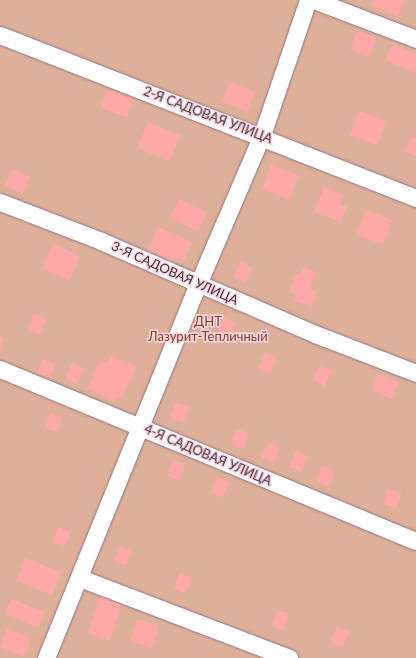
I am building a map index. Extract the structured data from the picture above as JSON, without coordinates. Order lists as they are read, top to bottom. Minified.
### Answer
{"streets":{"street":["2-Я САДОВАЯ УЛИЦА","3-Я САДОВАЯ УЛИЦА","4-Я САДОВАЯ УЛИЦА"]},"parks":["ДНТ Лазурит-Тепличный"]}
